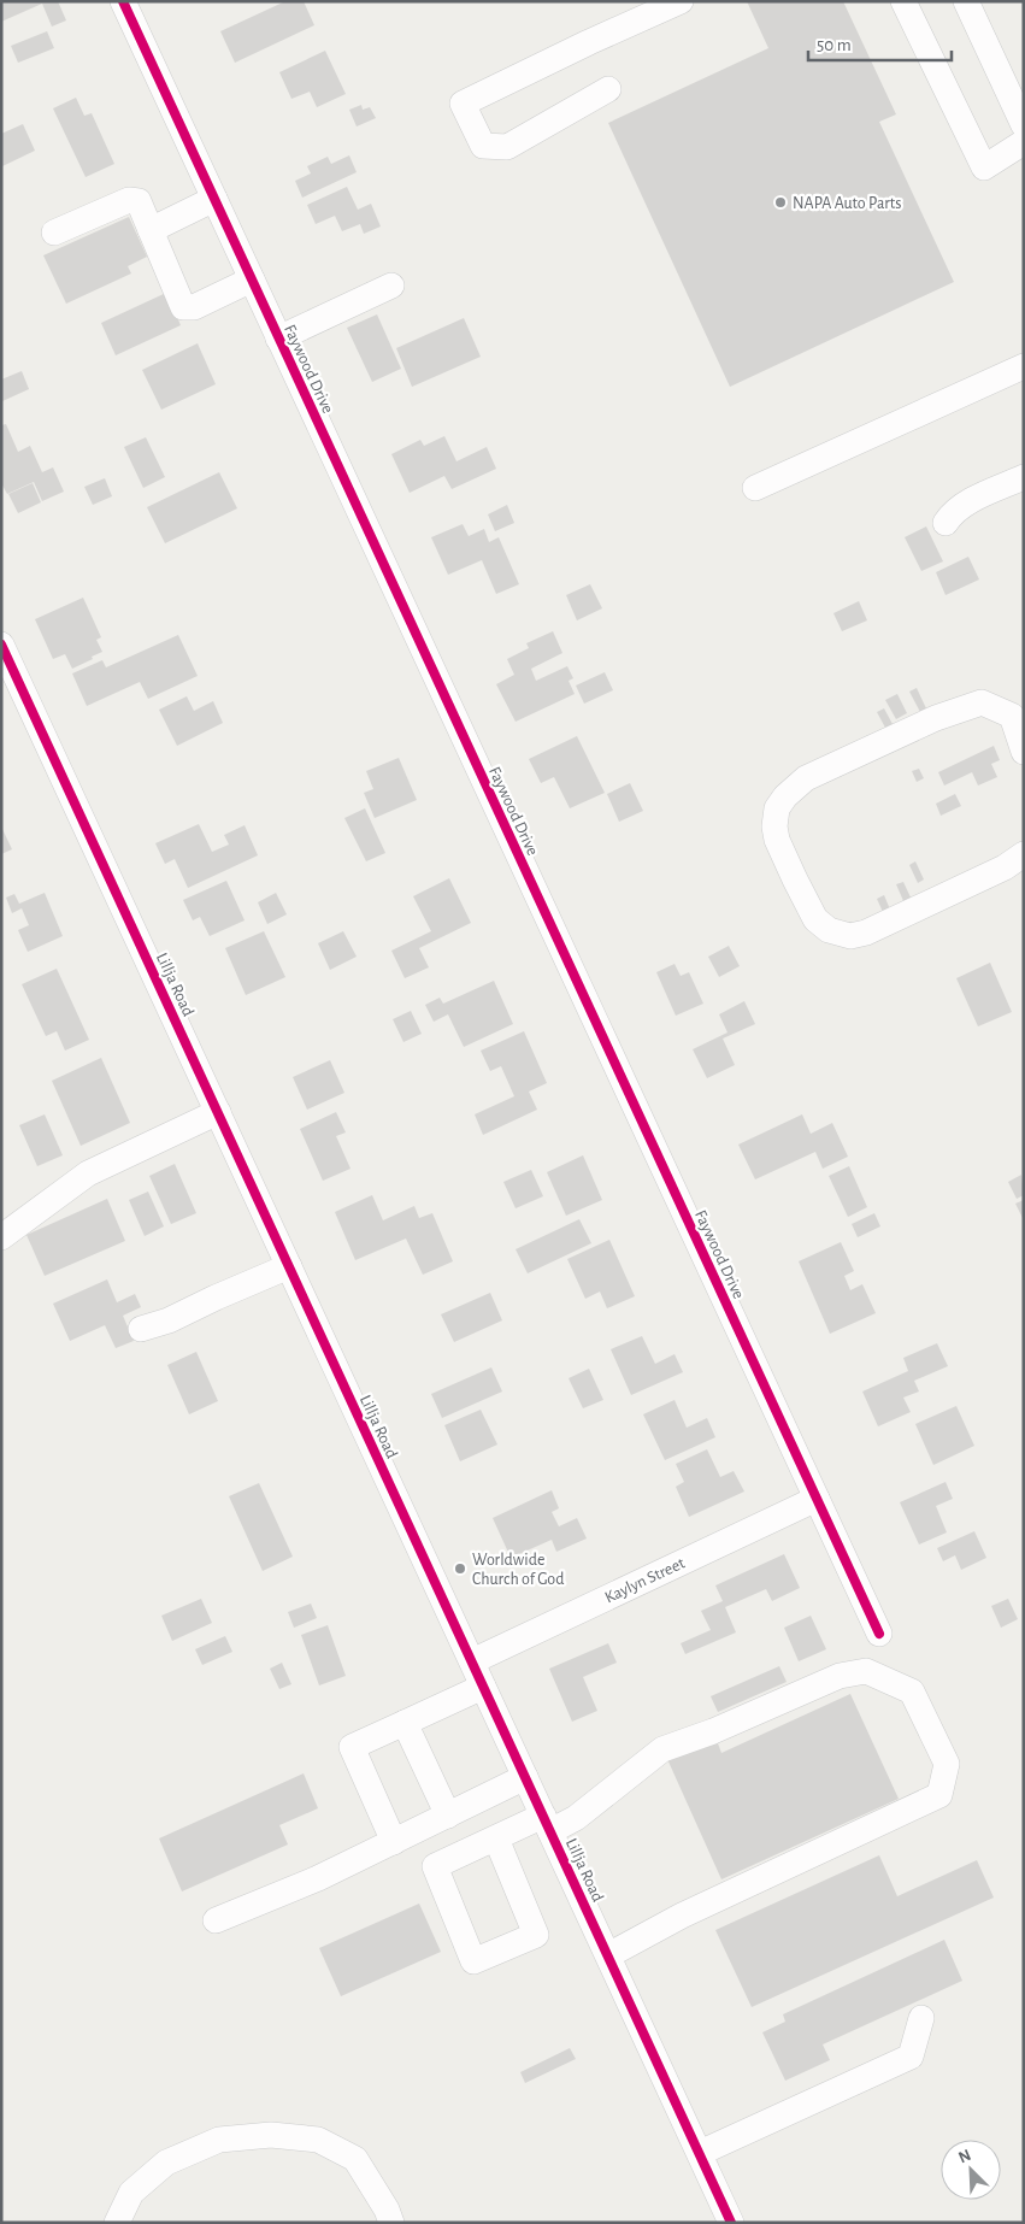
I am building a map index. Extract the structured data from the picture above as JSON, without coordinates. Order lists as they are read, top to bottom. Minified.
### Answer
{"streets":{"street":["Faywood Drive","Lillja Road","Kaylyn Street"]},"crossings":[["Faywood Drive","Kaylyn Street"],["Lillja Road","Kaylyn Street"]],"places":["NAPA Auto Parts","Worldwide Church of God"],"scale_bar":"50 m","north":"top left"}
